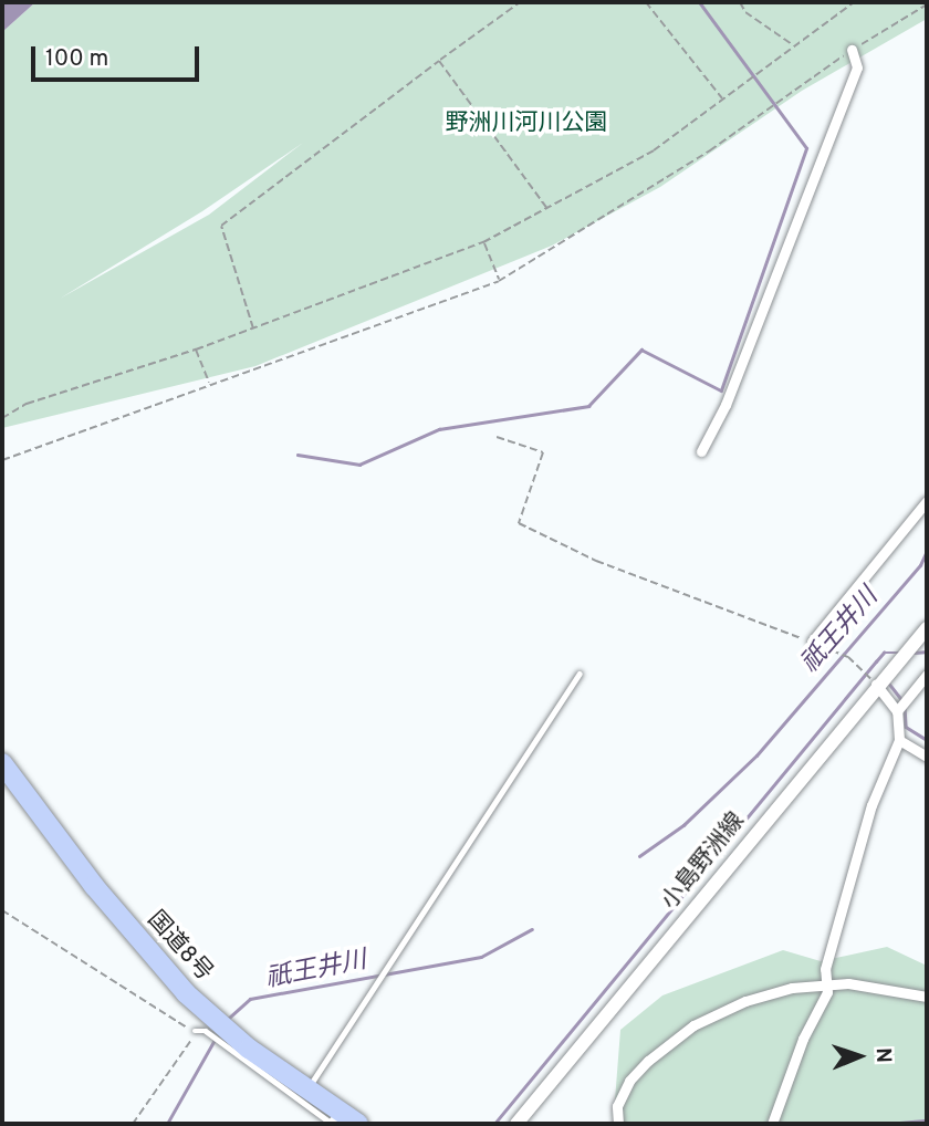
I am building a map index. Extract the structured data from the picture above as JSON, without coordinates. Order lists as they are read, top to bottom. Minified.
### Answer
{"streets":{"highway":["国道8号"],"main road":["小島野洲線"]},"water":["祇王井川"],"parks":["野洲川河川公園"],"scale_bar":"100 m","north":"right"}
